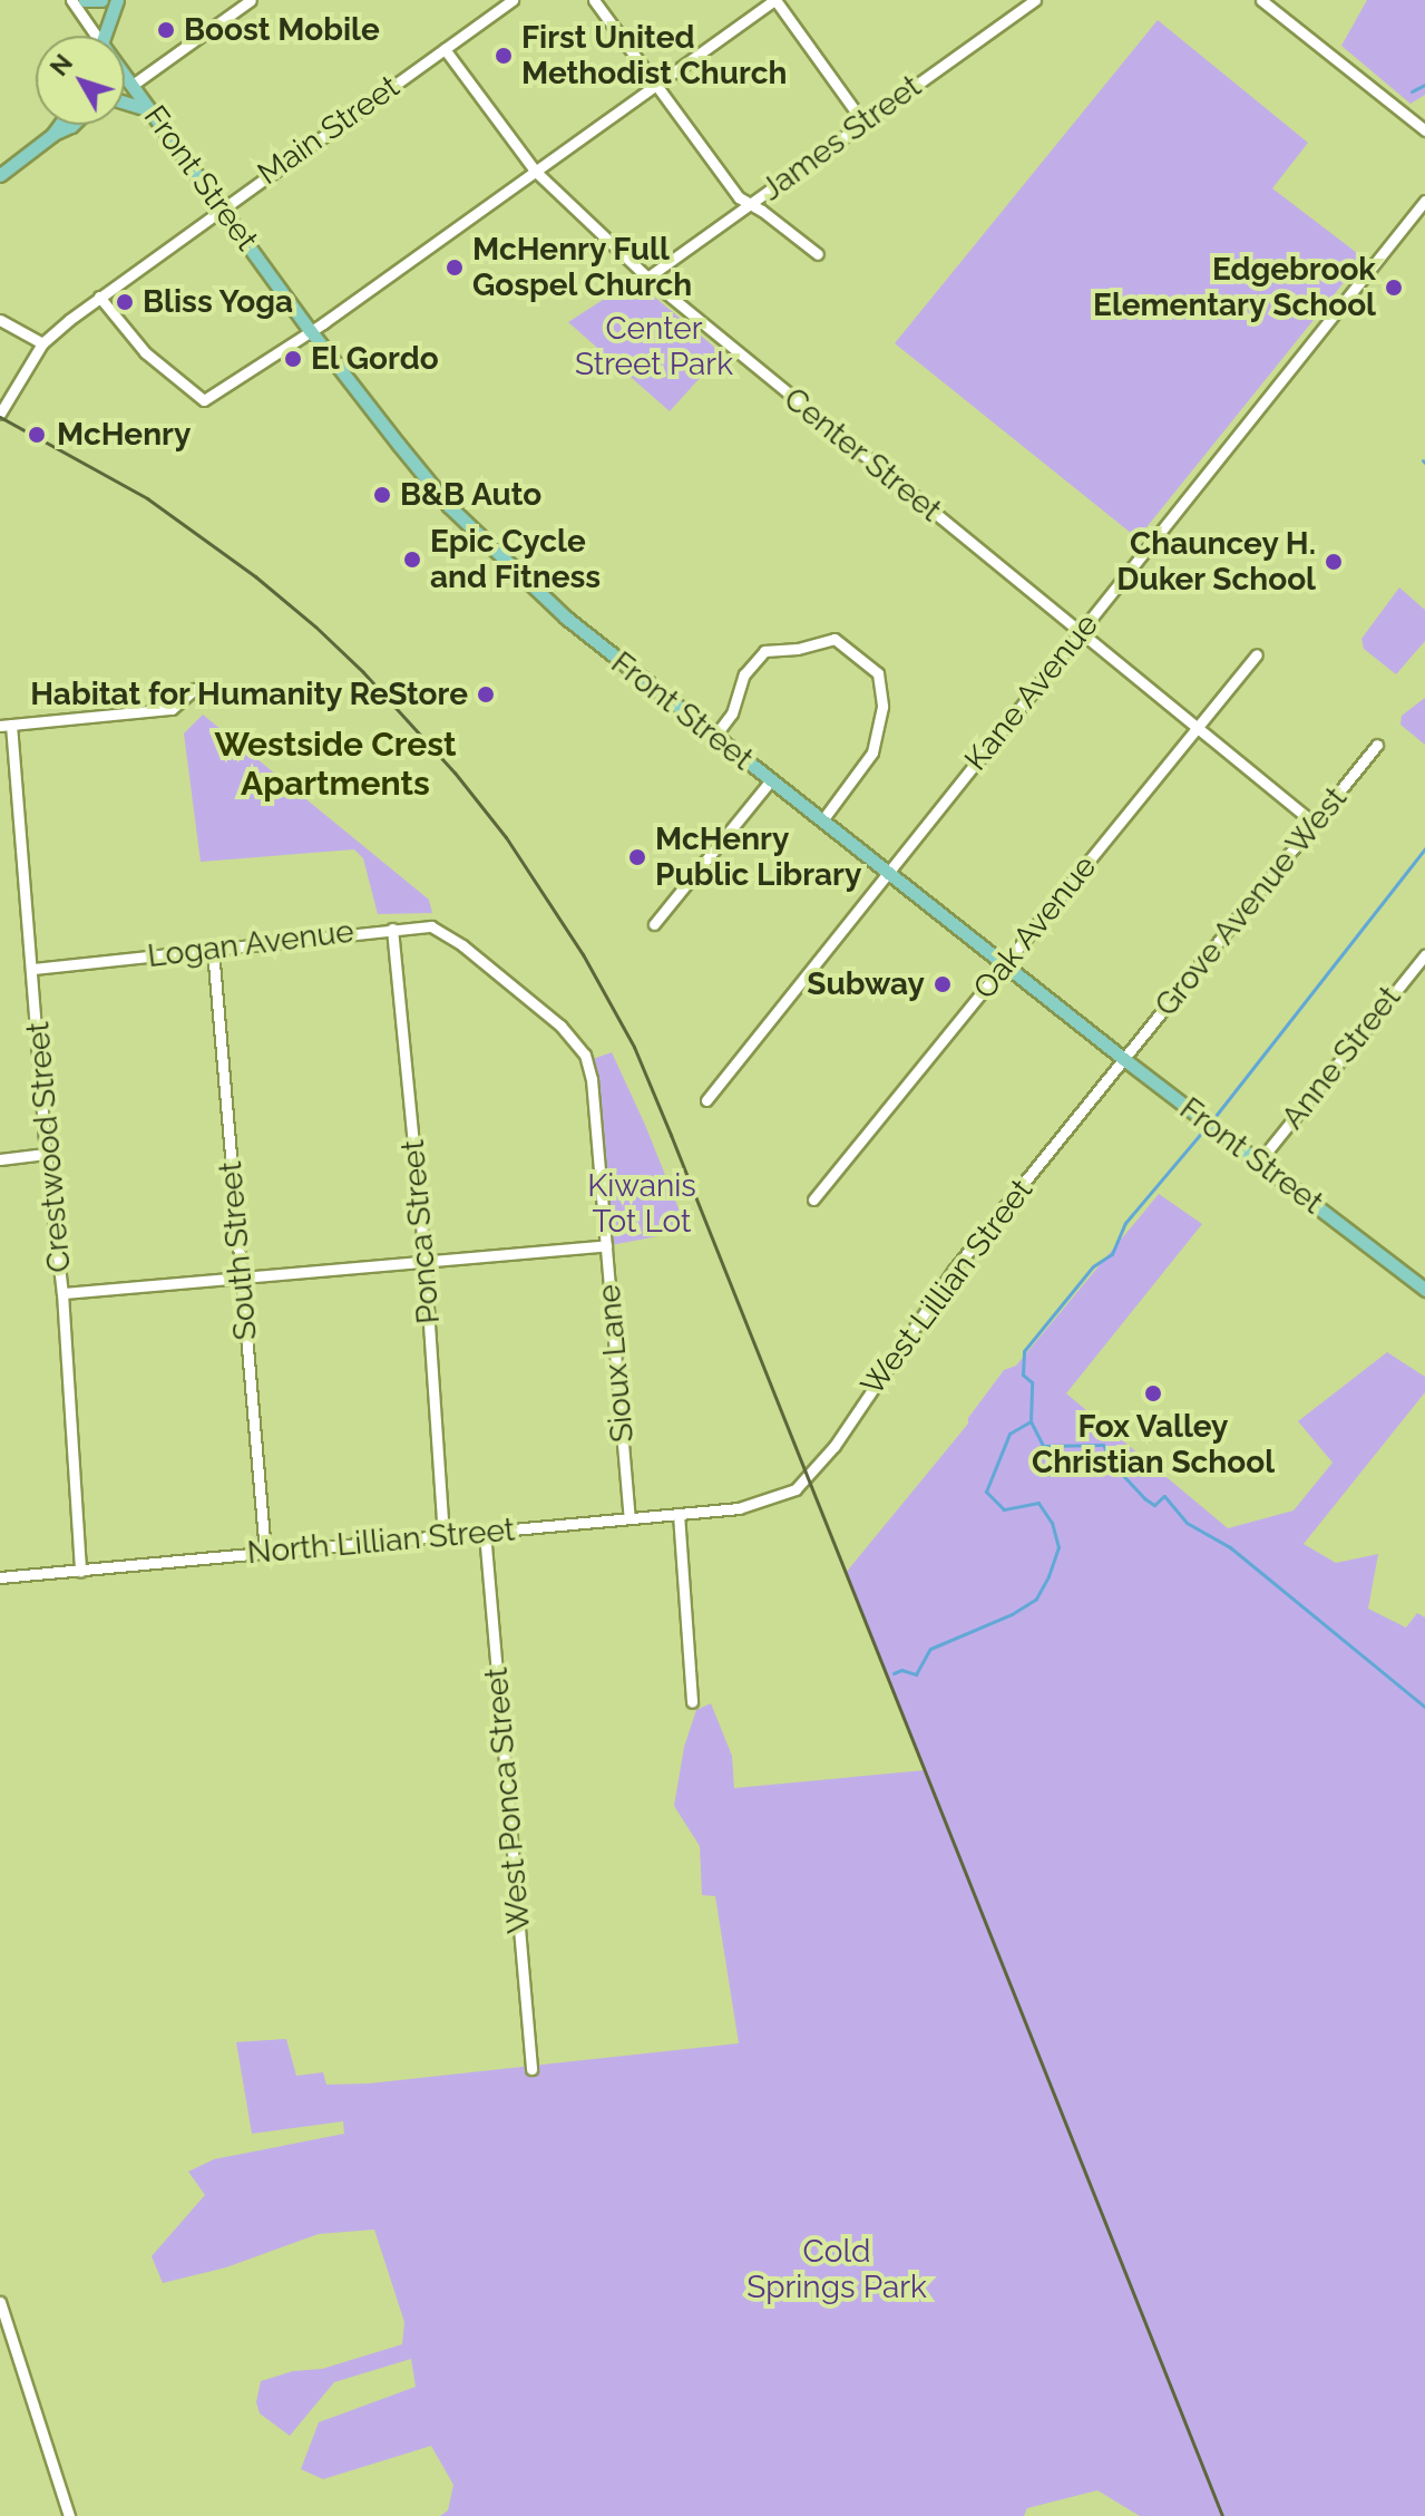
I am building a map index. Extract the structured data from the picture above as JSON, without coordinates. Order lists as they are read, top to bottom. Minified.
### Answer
{"streets":{"main road":["Front Street"],"street":["Main Street","James Street","Center Street","Kane Avenue","Grove Avenue West","Oak Avenue","Logan Avenue","Anne Street","Crestwood Street","Ponca Street","South Street","West Lillian Street","Sioux Lane","North Lillian Street","West Ponca Street"]},"crossings":[["Main Street","Front Street"],["Main Street","Center Street"],["James Street","Center Street"],["Front Street","Kane Avenue"],["Front Street","Grove Avenue West"],["Front Street","Oak Avenue"],["Front Street","Anne Street"],["Front Street","West Lillian Street"],["Center Street","Kane Avenue"],["Center Street","Grove Avenue West"],["Center Street","Oak Avenue"],["Grove Avenue West","West Lillian Street"],["Logan Avenue","Crestwood Street"],["Logan Avenue","Ponca Street"],["Logan Avenue","South Street"],["Logan Avenue","Sioux Lane"],["Crestwood Street","North Lillian Street"],["Ponca Street","North Lillian Street"],["South Street","North Lillian Street"],["West Lillian Street","North Lillian Street"],["Sioux Lane","North Lillian Street"],["North Lillian Street","West Ponca Street"]],"districts":["Westside Crest Apartments"],"parks":["Center Street Park","Kiwanis Tot Lot","Cold Springs Park"],"places":["Boost Mobile","First United Methodist Church","McHenry Full Gospel Church","Edgebrook Elementary School","Bliss Yoga","El Gordo","McHenry","B&B Auto","Epic Cycle and Fitness","Chauncey H. Duker School","Habitat for Humanity ReStore","McHenry Public Library","Subway","Fox Valley Christian School"],"north":"top left"}
